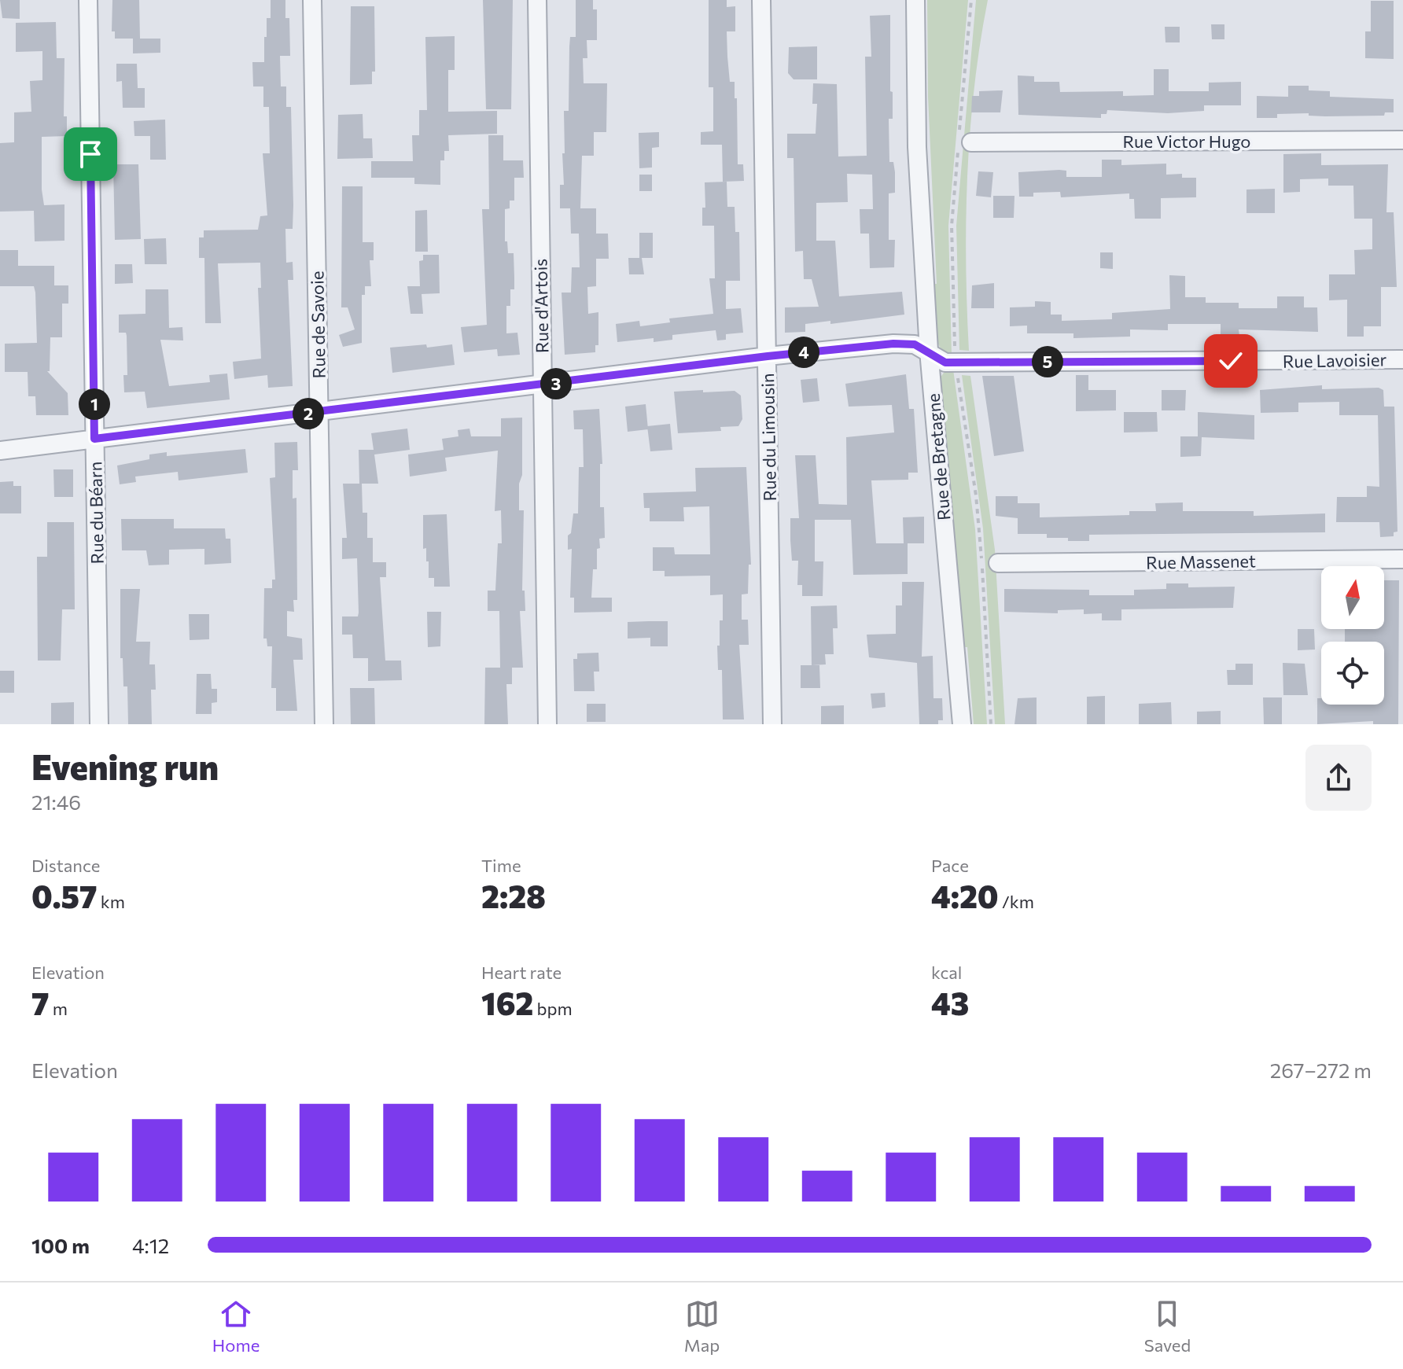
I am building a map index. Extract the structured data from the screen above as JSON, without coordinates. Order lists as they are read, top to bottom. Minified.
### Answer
{"streets":{"street":["Rue Victor Hugo","Rue d'Artois","Rue de Savoie","Rue Lavoisier","Rue du Limousin","Rue de Bretagne","Rue du Béarn","Rue Massenet"]},"crossings":[["Rue d'Artois","Rue Lavoisier"],["Rue de Savoie","Rue Lavoisier"],["Rue Lavoisier","Rue du Limousin"],["Rue Lavoisier","Rue de Bretagne"],["Rue Lavoisier","Rue du Béarn"]],"north":"top","page":{"pins":["4","5","3","1","2"],"heading":["Evening run","21:46"],"stats":[["Distance","0.57 km"],["Time","2:28"],["Pace","4:20 /km"],["Elevation","7 m"],["Heart rate","162 bpm"],["kcal","43"]],"chart":["Elevation","267–272 m"],"list":[{"name":"100 m","note":"4:12"}],"tabs":["Home","Map","Saved"]}}
